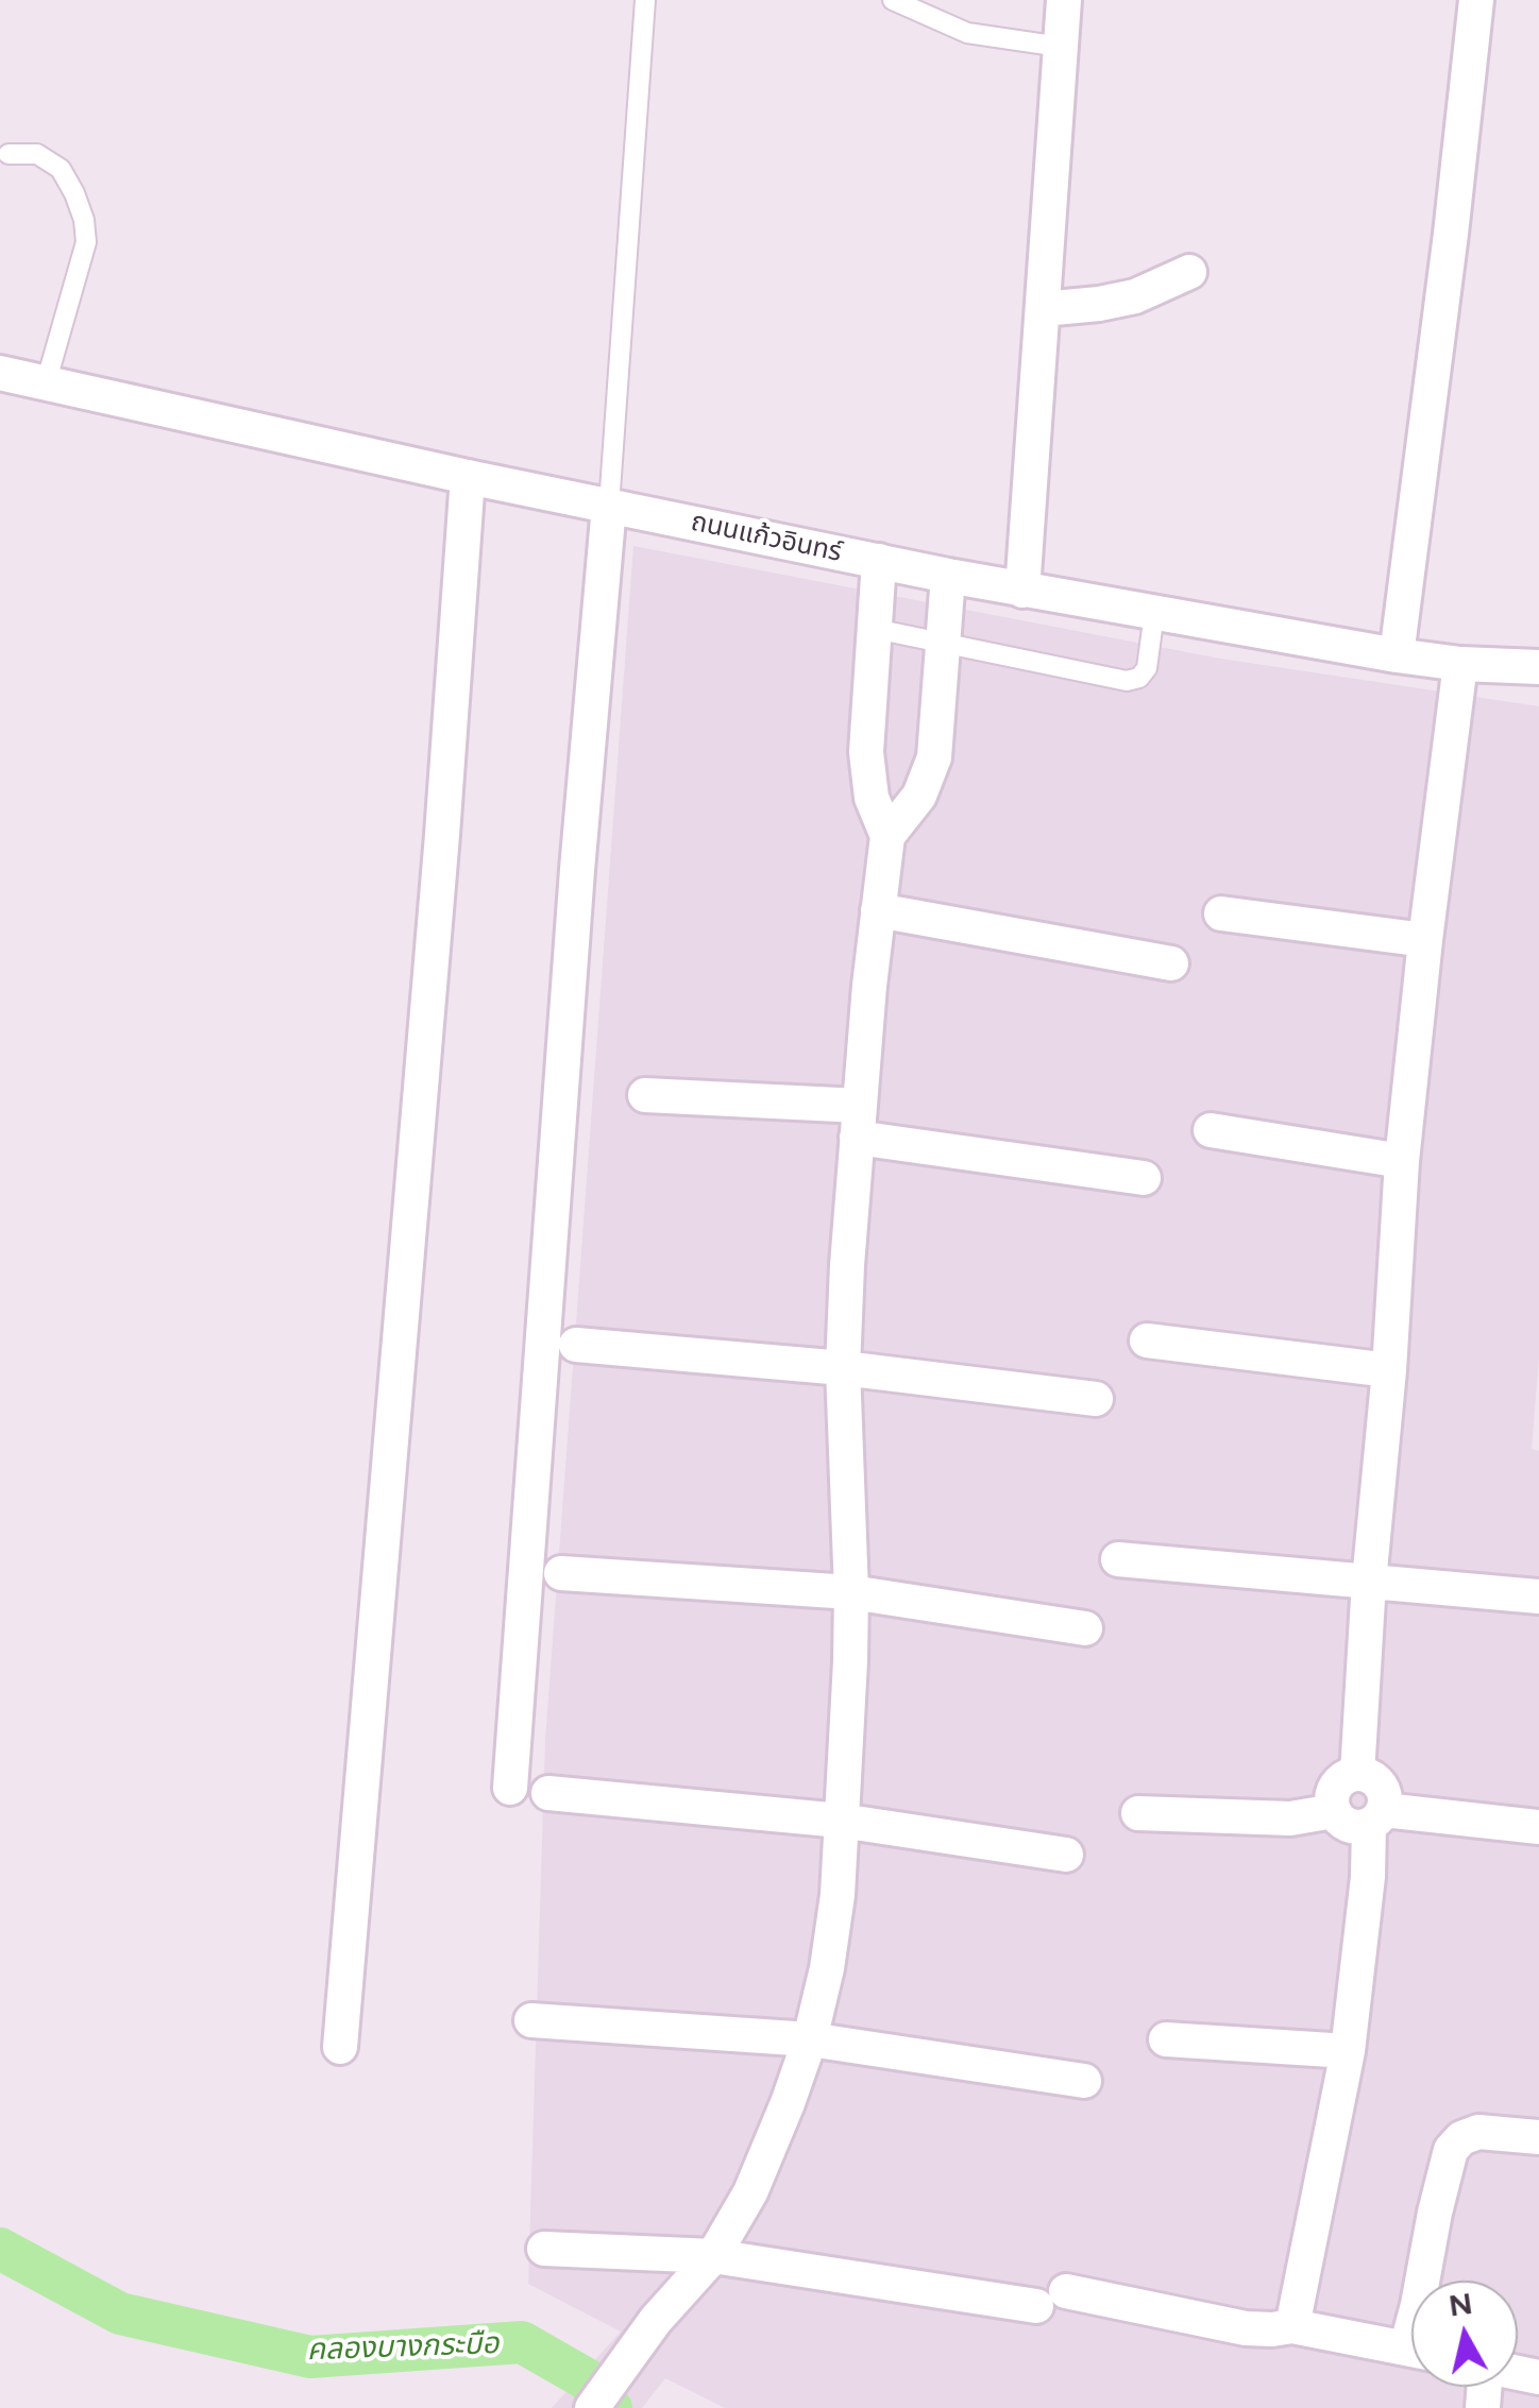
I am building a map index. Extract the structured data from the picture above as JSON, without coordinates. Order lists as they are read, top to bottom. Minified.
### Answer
{"streets":{"street":["ถนนแก้วอินทร์"]},"water":["คลองบางกระบือ"],"north":"top"}
